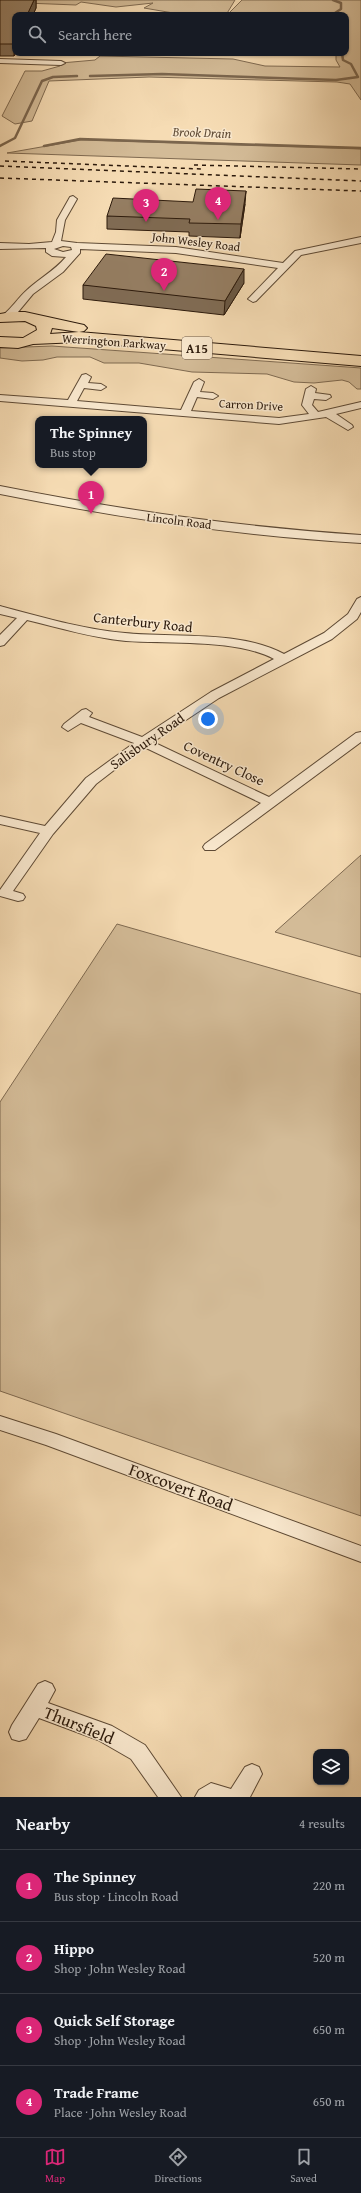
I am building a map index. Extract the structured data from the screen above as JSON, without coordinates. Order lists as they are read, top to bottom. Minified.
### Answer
{"streets":{"highway":["Werrington Parkway","A15"],"street":["John Wesley Road","Carron Drive","Lincoln Road","Canterbury Road","Salisbury Road","Coventry Close","Foxcovert Road","Thursfield"]},"crossings":[["Werrington Parkway","A15"],["Canterbury Road","Salisbury Road"],["Salisbury Road","Coventry Close"]],"water":["Brook Drain"],"page":{"search":"Search here","pins":["4","3","2","1"],"popup":["The Spinney","Bus stop"],"heading":["Nearby","4 results"],"list":[{"mark":"1","name":"The Spinney","note":"Bus stop · Lincoln Road","value":"220 m"},{"mark":"2","name":"Hippo","note":"Shop · John Wesley Road","value":"520 m"},{"mark":"3","name":"Quick Self Storage","note":"Shop · John Wesley Road","value":"650 m"},{"mark":"4","name":"Trade Frame","note":"Place · John Wesley Road","value":"650 m"}],"nav":["Map","Directions","Saved"]}}
